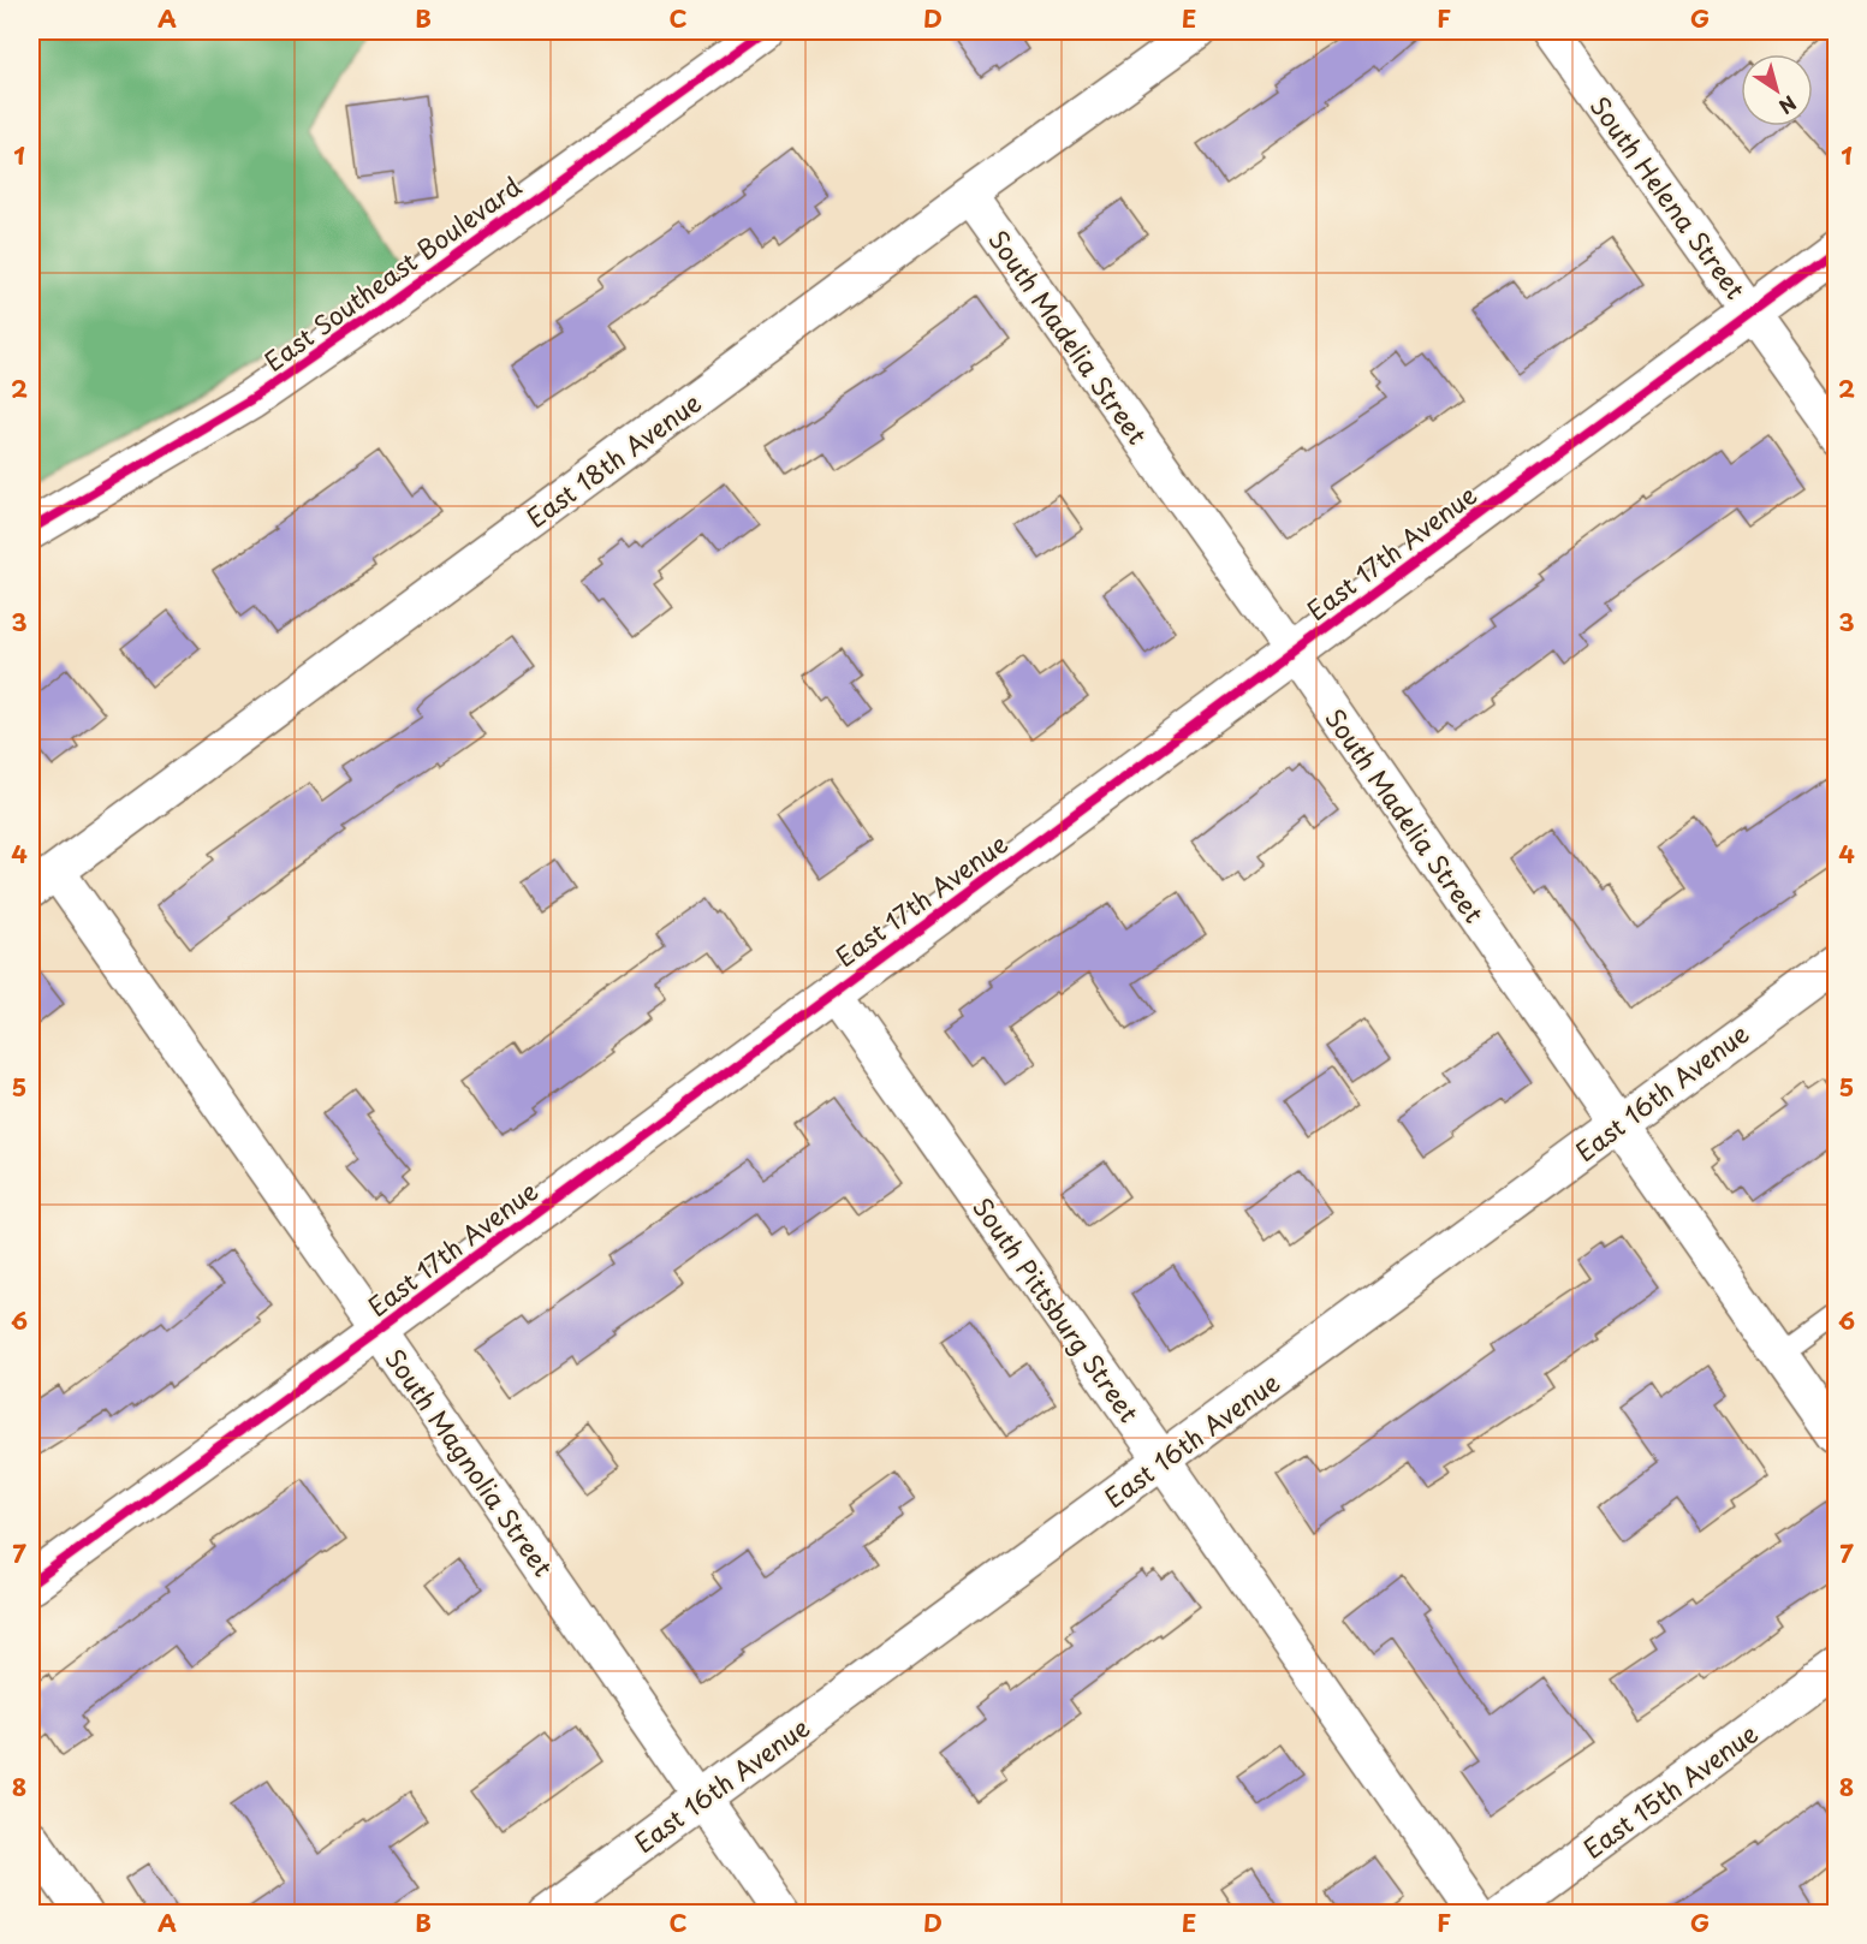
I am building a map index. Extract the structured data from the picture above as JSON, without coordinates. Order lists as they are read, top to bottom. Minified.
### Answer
{"streets":{"street":["South Helena Street","East Southeast Boulevard","South Madelia Street","East 18th Avenue","East 17th Avenue","East 16th Avenue","South Pittsburg Street","South Magnolia Street","East 15th Avenue"]},"crossings":[["South Helena Street","East 17th Avenue"],["South Madelia Street","East 18th Avenue"],["South Madelia Street","East 17th Avenue"],["South Madelia Street","East 16th Avenue"],["East 18th Avenue","South Magnolia Street"],["East 17th Avenue","South Pittsburg Street"],["East 17th Avenue","South Magnolia Street"],["East 16th Avenue","South Pittsburg Street"],["East 16th Avenue","South Magnolia Street"]],"north":"bottom right","grid":{"columns":["A","B","C","D","E","F","G"],"rows":["1","2","3","4","5","6","7","8"]}}
